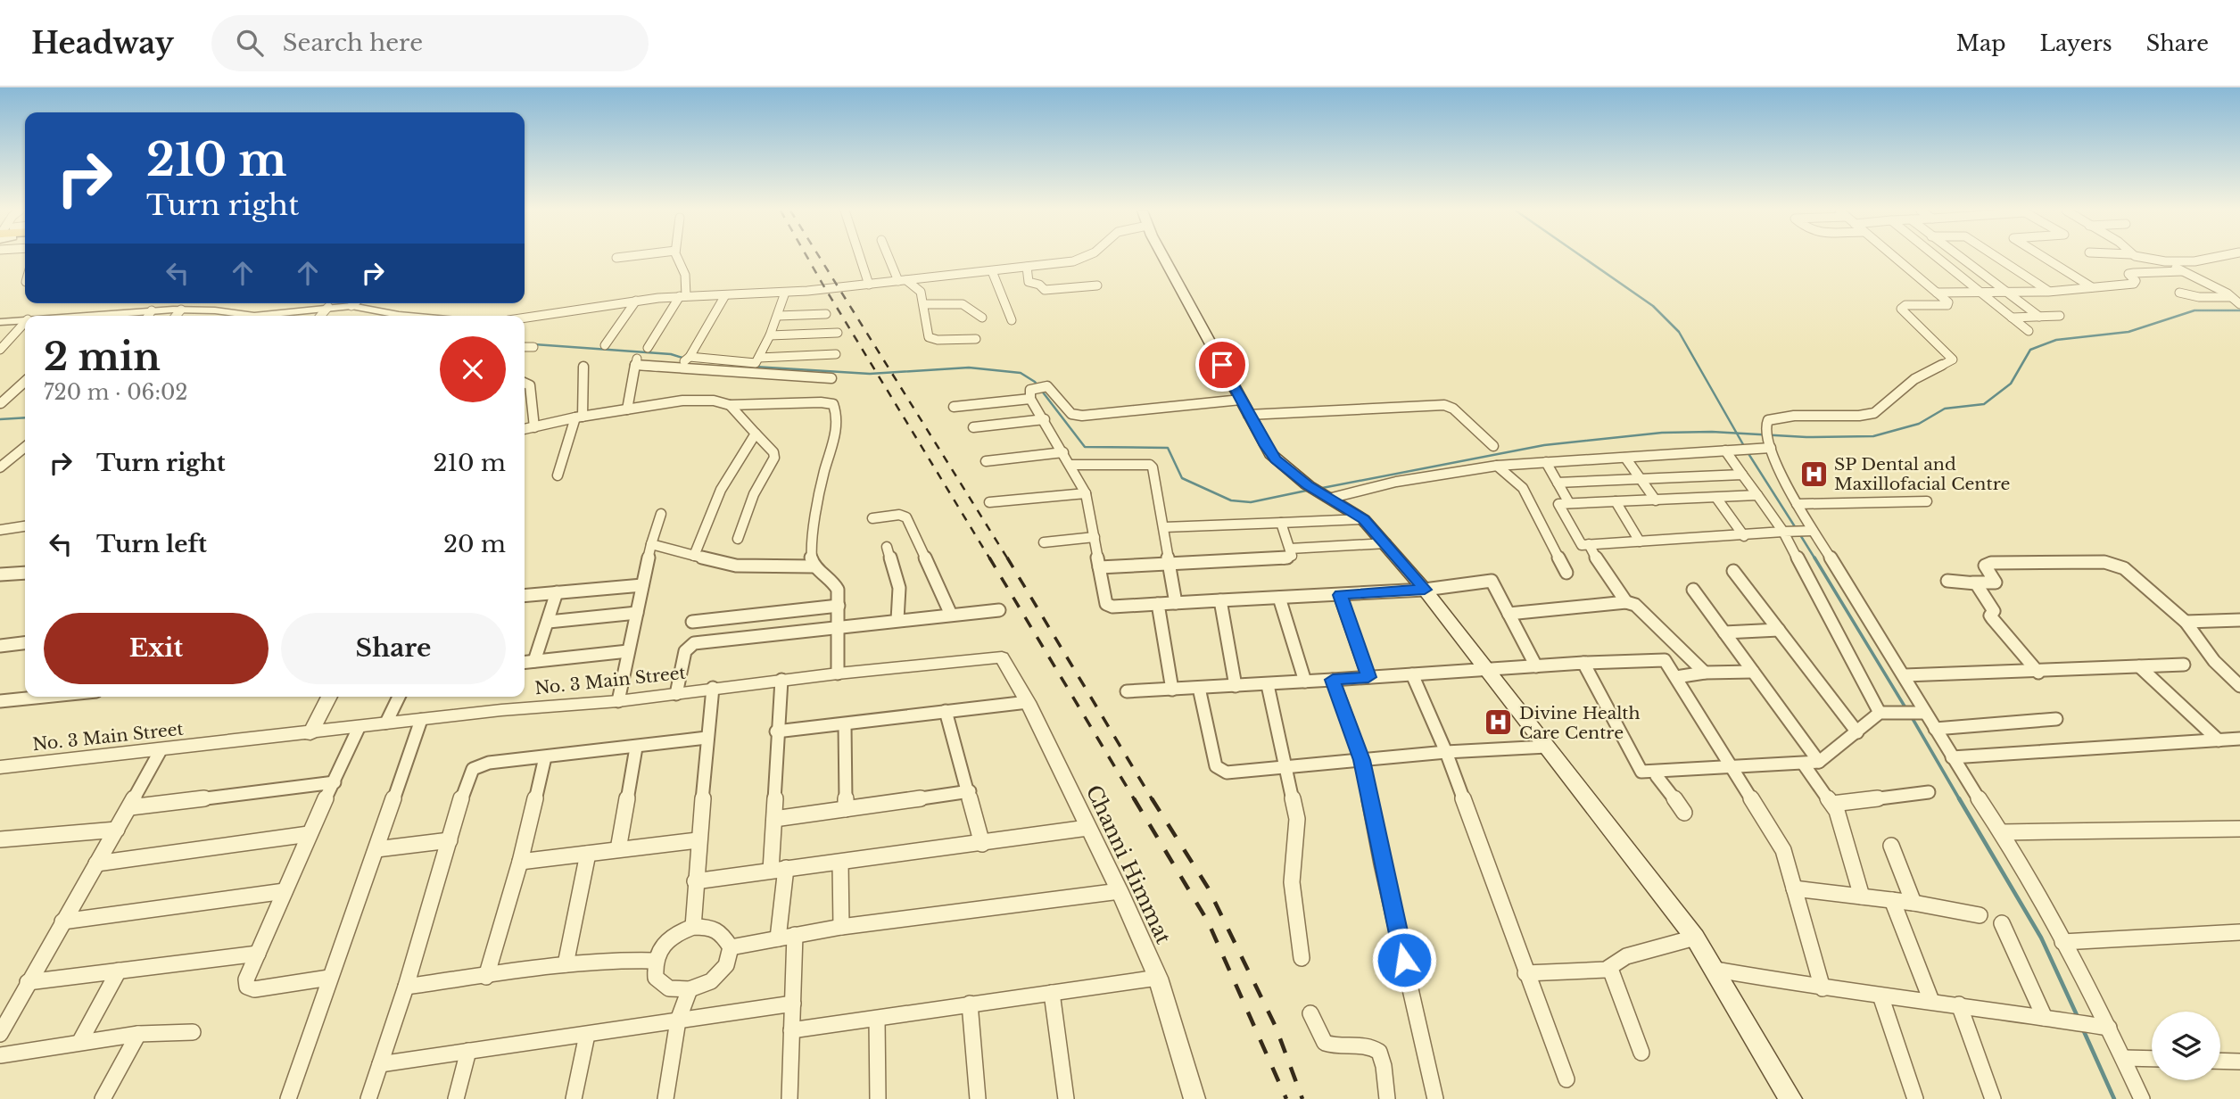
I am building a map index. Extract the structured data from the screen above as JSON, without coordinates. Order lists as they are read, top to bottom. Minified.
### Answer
{"streets":{"street":["No. 3 Main Street","Channi Himmat"]},"crossings":[["No. 3 Main Street","Channi Himmat"]],"places":{"hospital":["SP Dental and Maxillofacial Centre","Divine Health Care Centre"]},"page":{"header":"Headway","search":"Search here","nav":["Map","Layers","Share"],"turn":["210 m","Turn right"],"heading":["2 min","720 m · 06:02"],"list":[{"name":"Turn right","value":"210 m"},{"name":"Turn left","value":"20 m"}],"buttons":["Exit","Share"]}}
